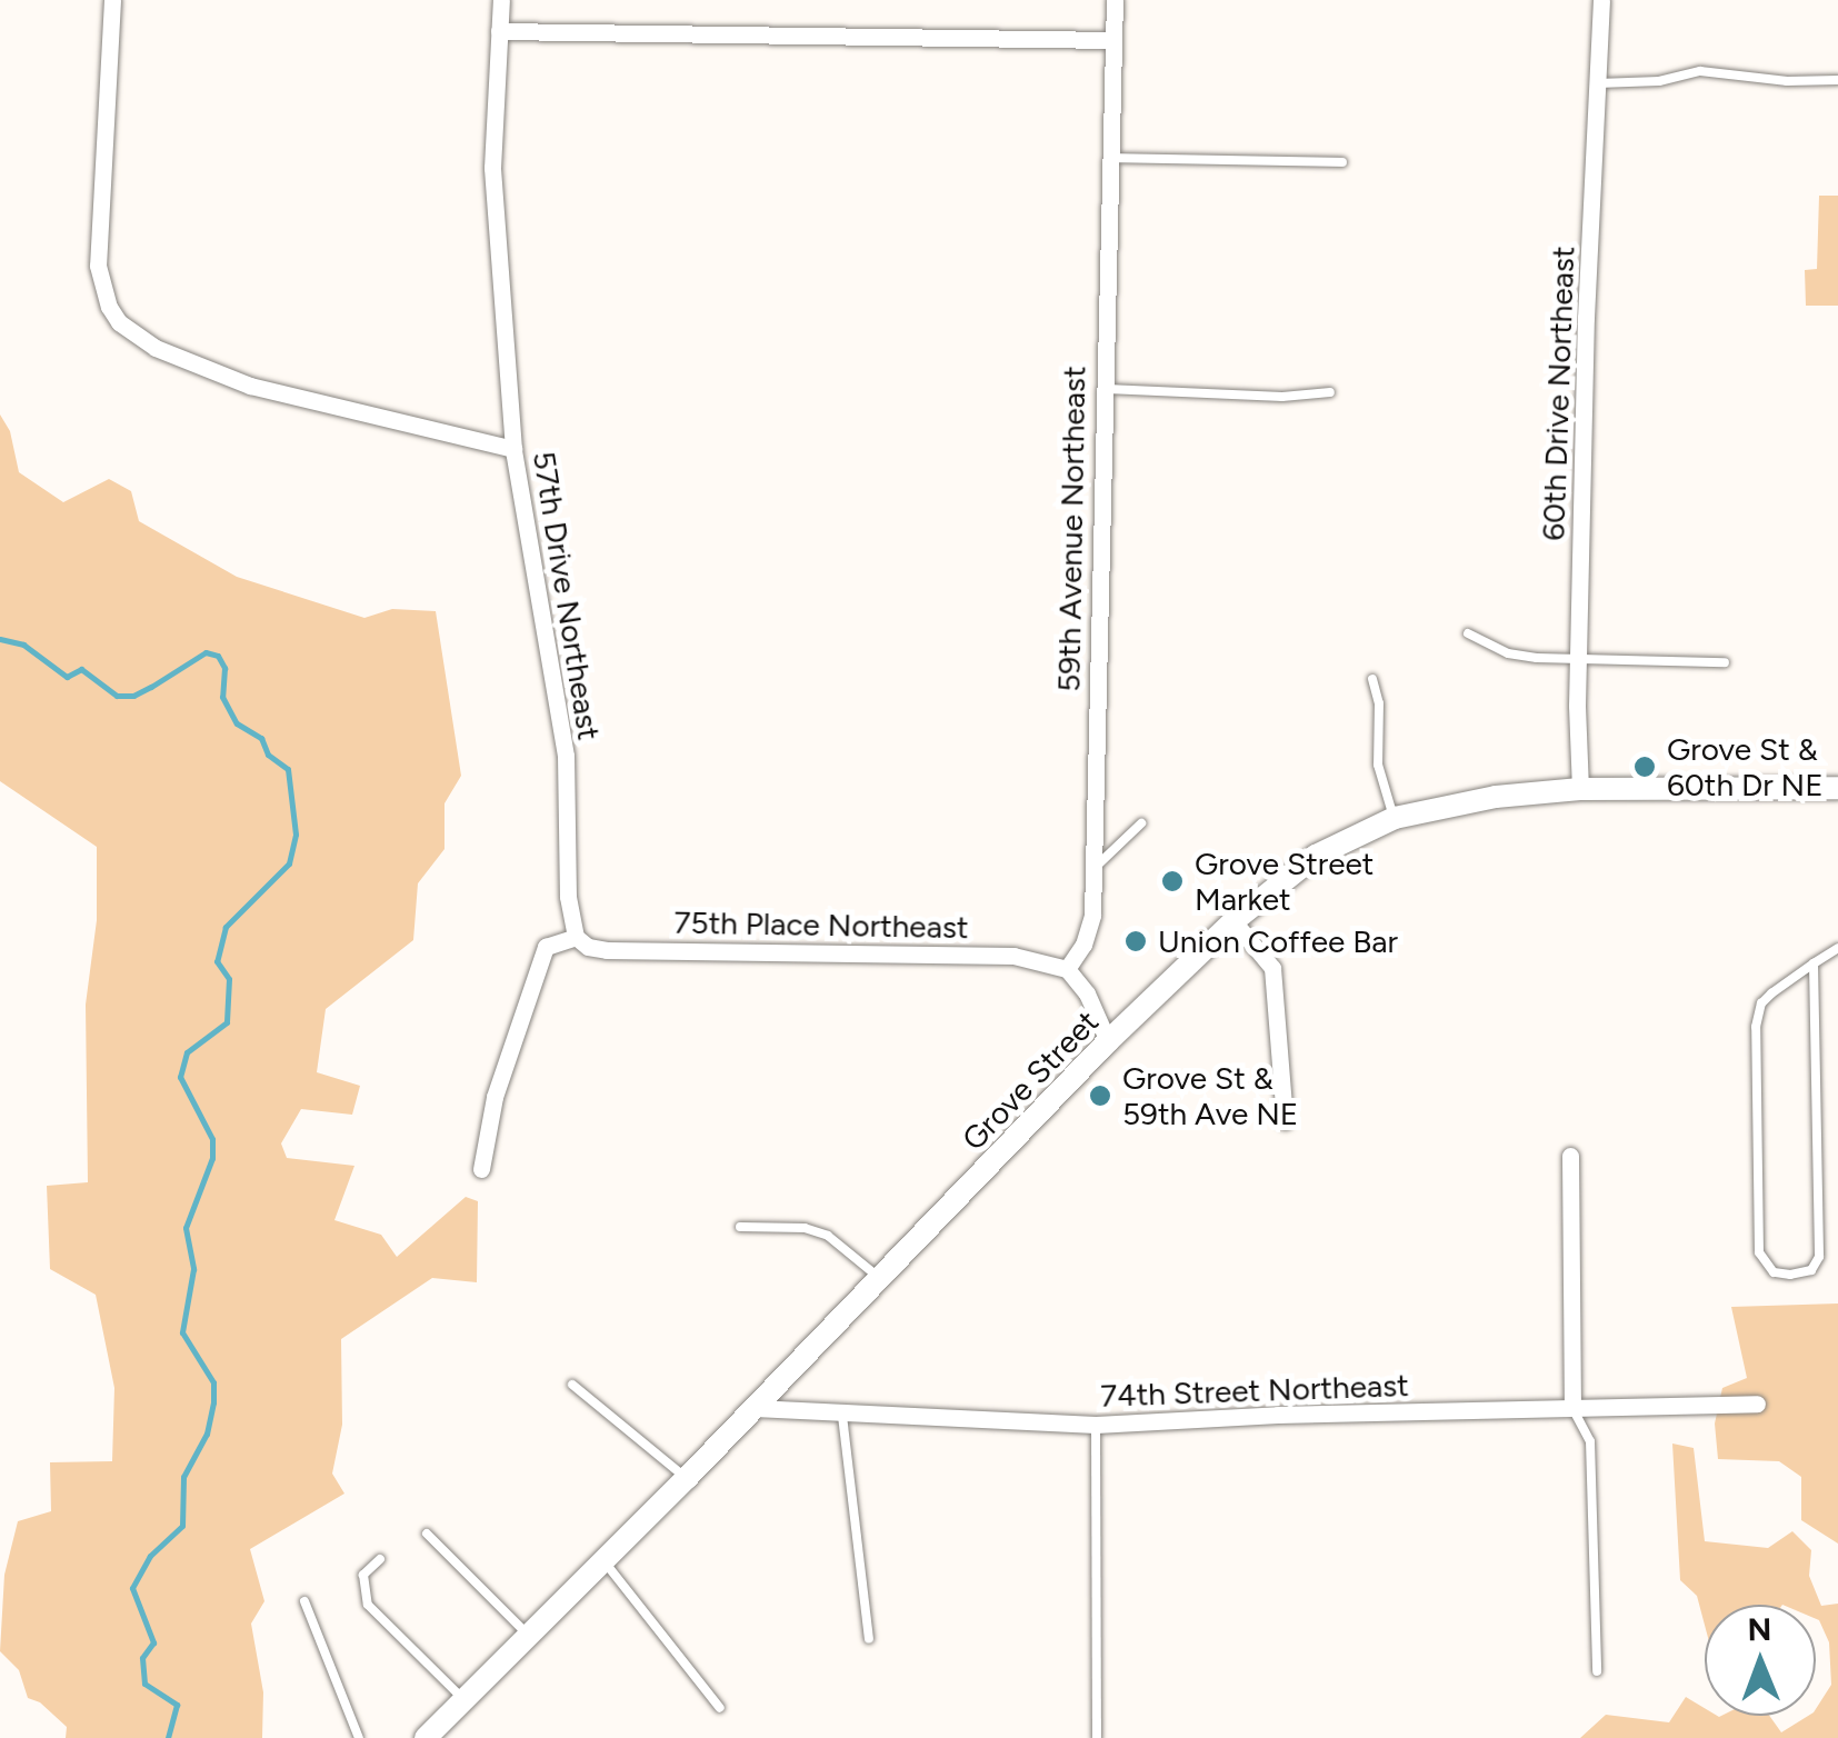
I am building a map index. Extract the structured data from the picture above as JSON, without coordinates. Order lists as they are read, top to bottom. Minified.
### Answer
{"streets":{"street":["60th Drive Northeast","59th Avenue Northeast","57th Drive Northeast","75th Place Northeast","Grove Street","74th Street Northeast"]},"crossings":[["60th Drive Northeast","Grove Street"],["59th Avenue Northeast","75th Place Northeast"],["57th Drive Northeast","75th Place Northeast"],["Grove Street","74th Street Northeast"]],"places":["Grove St & 60th Dr NE","Grove Street Market","Union Coffee Bar","Grove St & 59th Ave NE"],"north":"top"}
